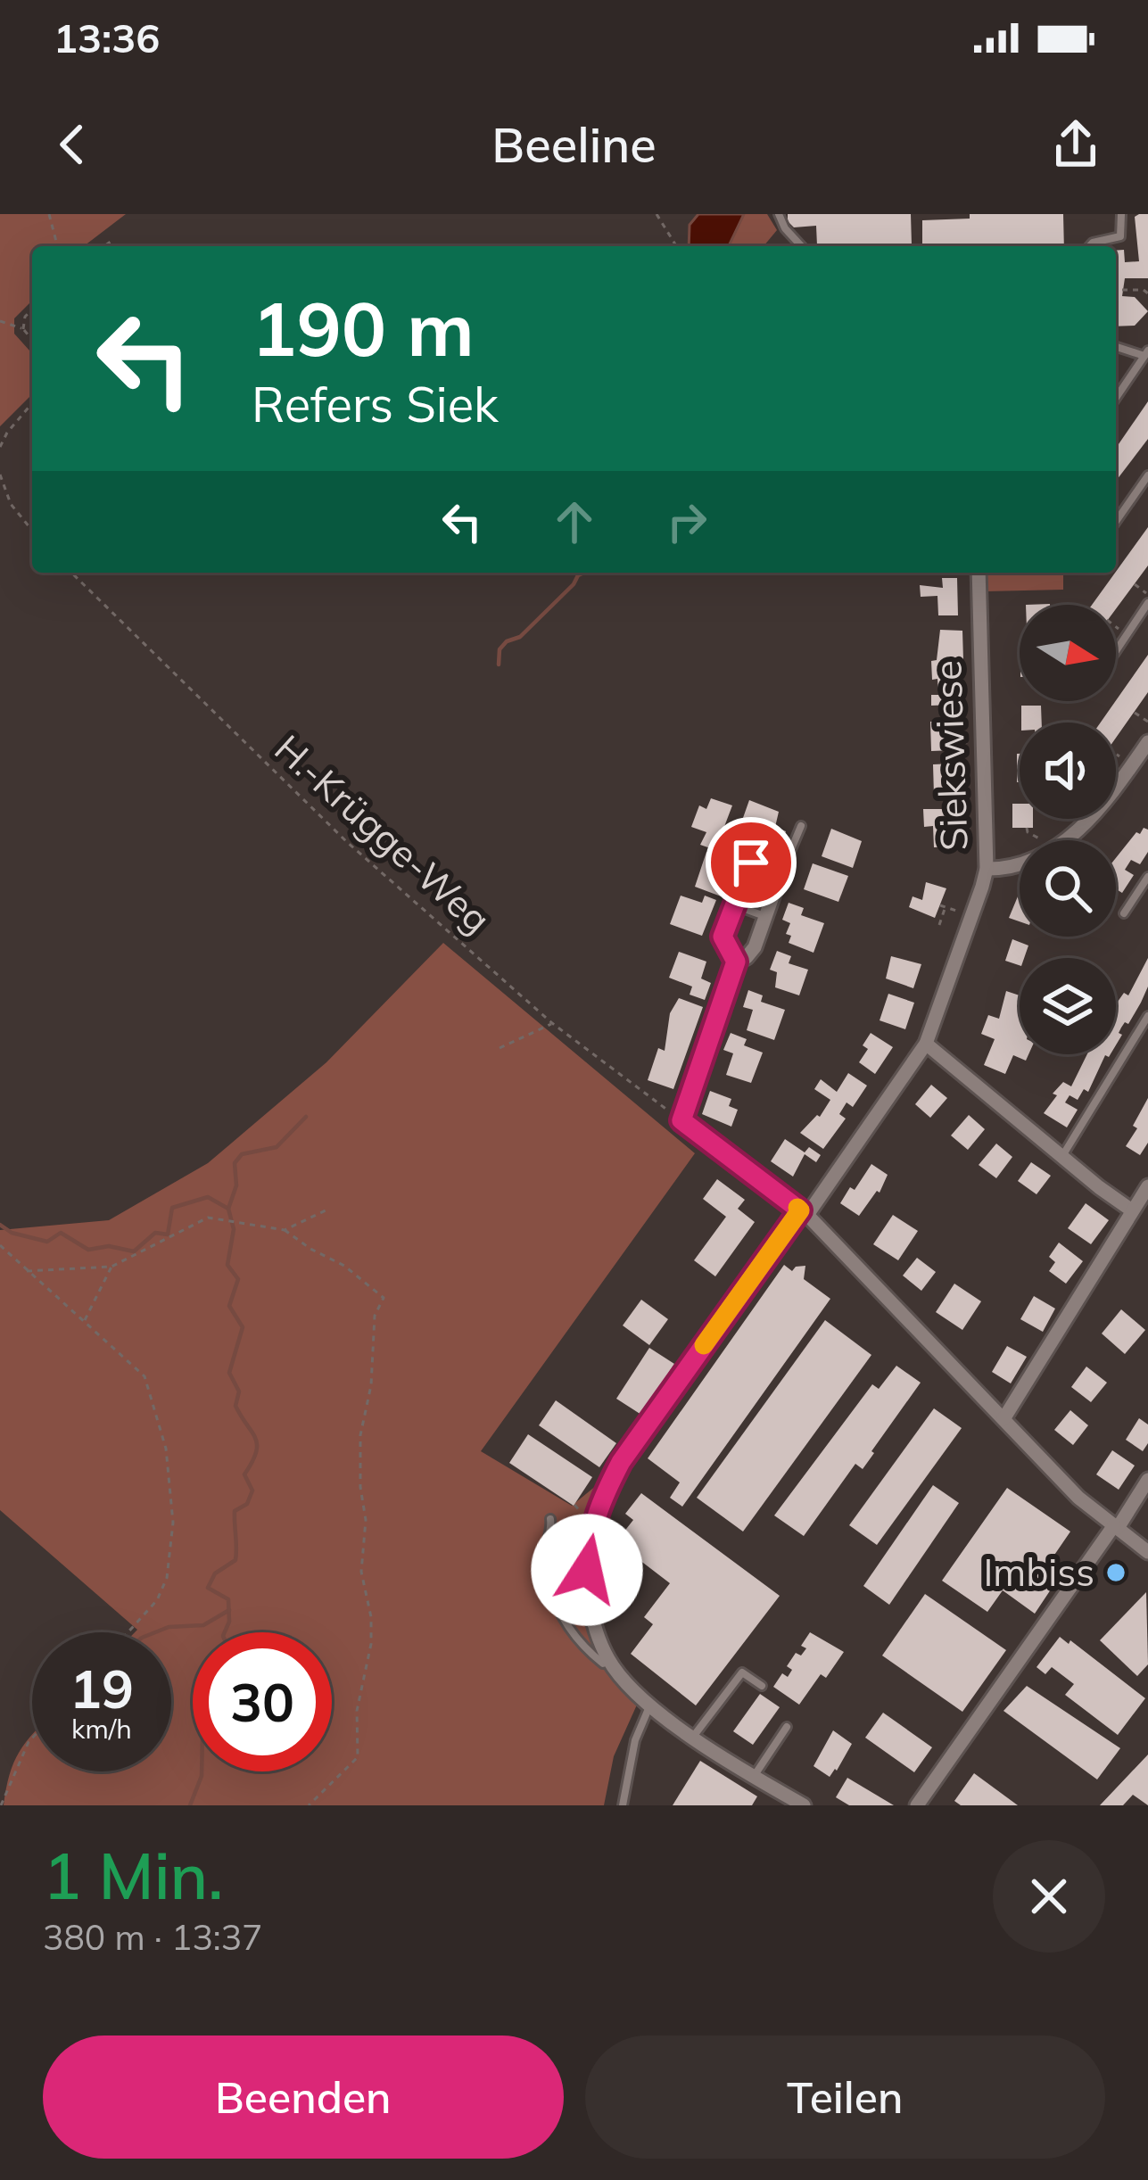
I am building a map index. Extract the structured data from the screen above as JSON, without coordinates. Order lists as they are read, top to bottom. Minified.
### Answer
{"streets":{"street":["Siekswiese"],"path":["H.-Krügge-Weg"]},"places":["Imbiss"],"north":"right","page":{"status":"13:36","header":"Beeline","turn":["190 m","Refers Siek"],"speed":"19 km/h","limit":"30","heading":["1 Min.","380 m · 13:37"],"buttons":["Beenden","Teilen"]}}
